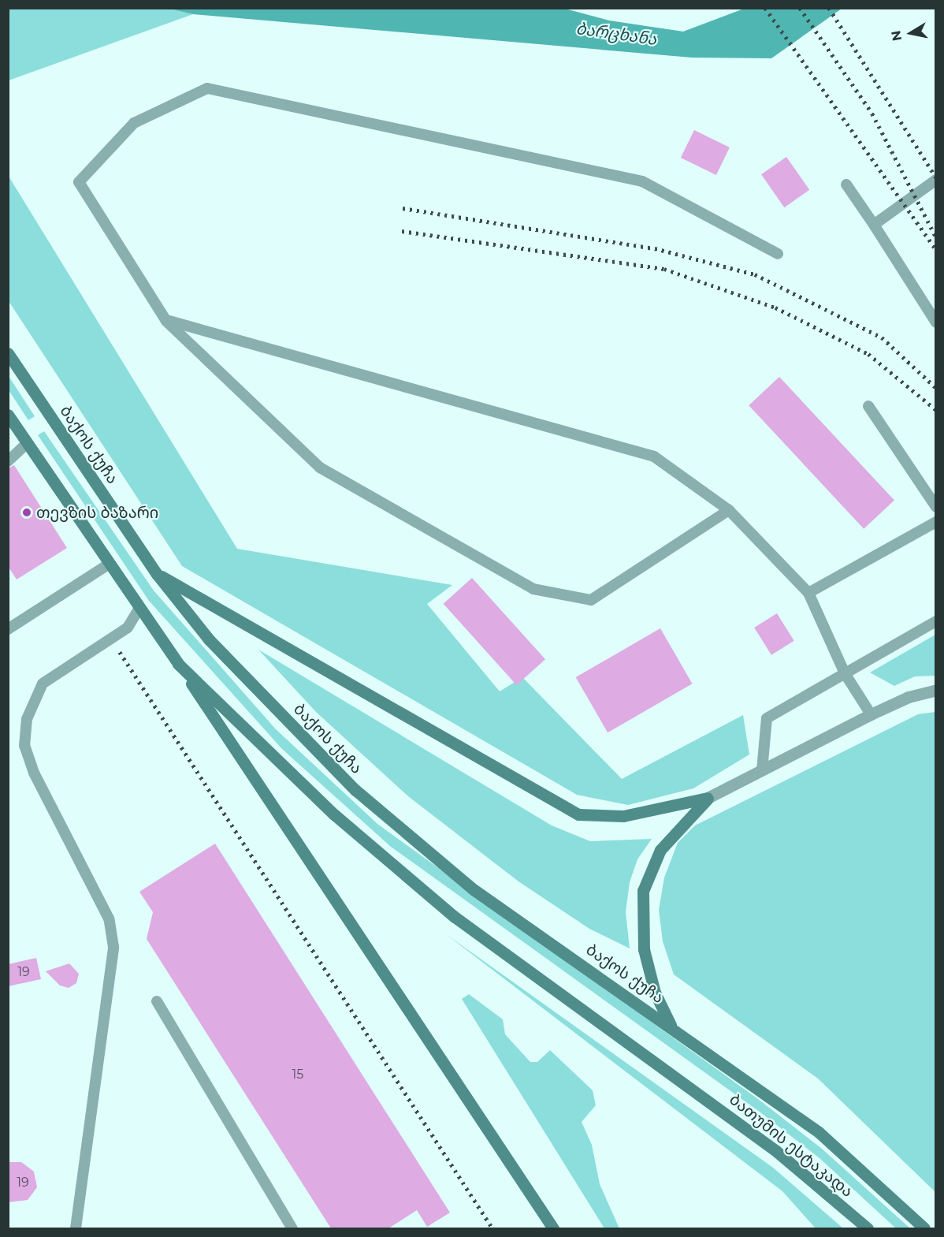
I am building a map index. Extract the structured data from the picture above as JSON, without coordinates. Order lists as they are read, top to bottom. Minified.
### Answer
{"streets":{"main road":["ბაქოს ქუჩა","ბათუმის ესტაკადა"]},"crossings":[["ბაქოს ქუჩა","ბათუმის ესტაკადა"]],"water":["ბარცხანა"],"places":["თევზის ბაზარი"],"house_numbers":["19","15","19"],"north":"left"}
